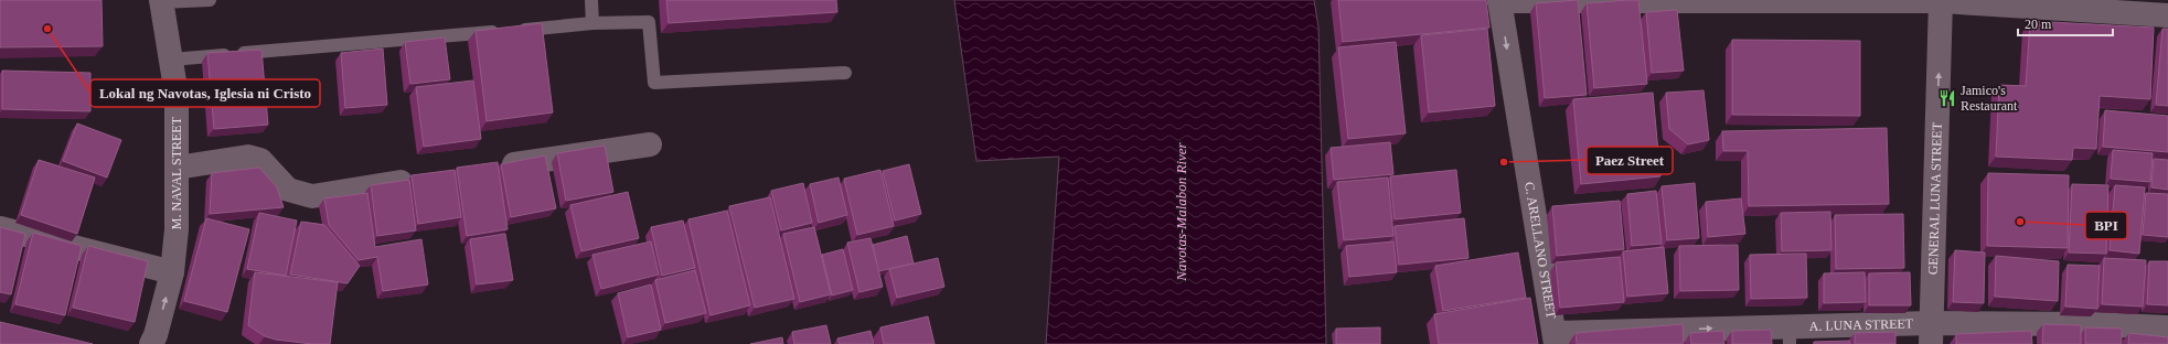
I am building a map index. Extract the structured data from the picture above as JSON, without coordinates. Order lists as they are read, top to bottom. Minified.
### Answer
{"streets":{"street":["M. NAVAL STREET","GENERAL LUNA STREET","C. ARELLANO STREET","A. LUNA STREET"]},"crossings":[["GENERAL LUNA STREET","A. LUNA STREET"],["C. ARELLANO STREET","A. LUNA STREET"]],"one_way":["GENERAL LUNA STREET","C. ARELLANO STREET","A. LUNA STREET"],"water":["Navotas-Malabon River"],"places":{"other":["Lokal ng Navotas, Iglesia ni Cristo","Paez Street","BPI"],"restaurant":["Jamico's Restaurant"]},"scale_bar":"20 m"}
